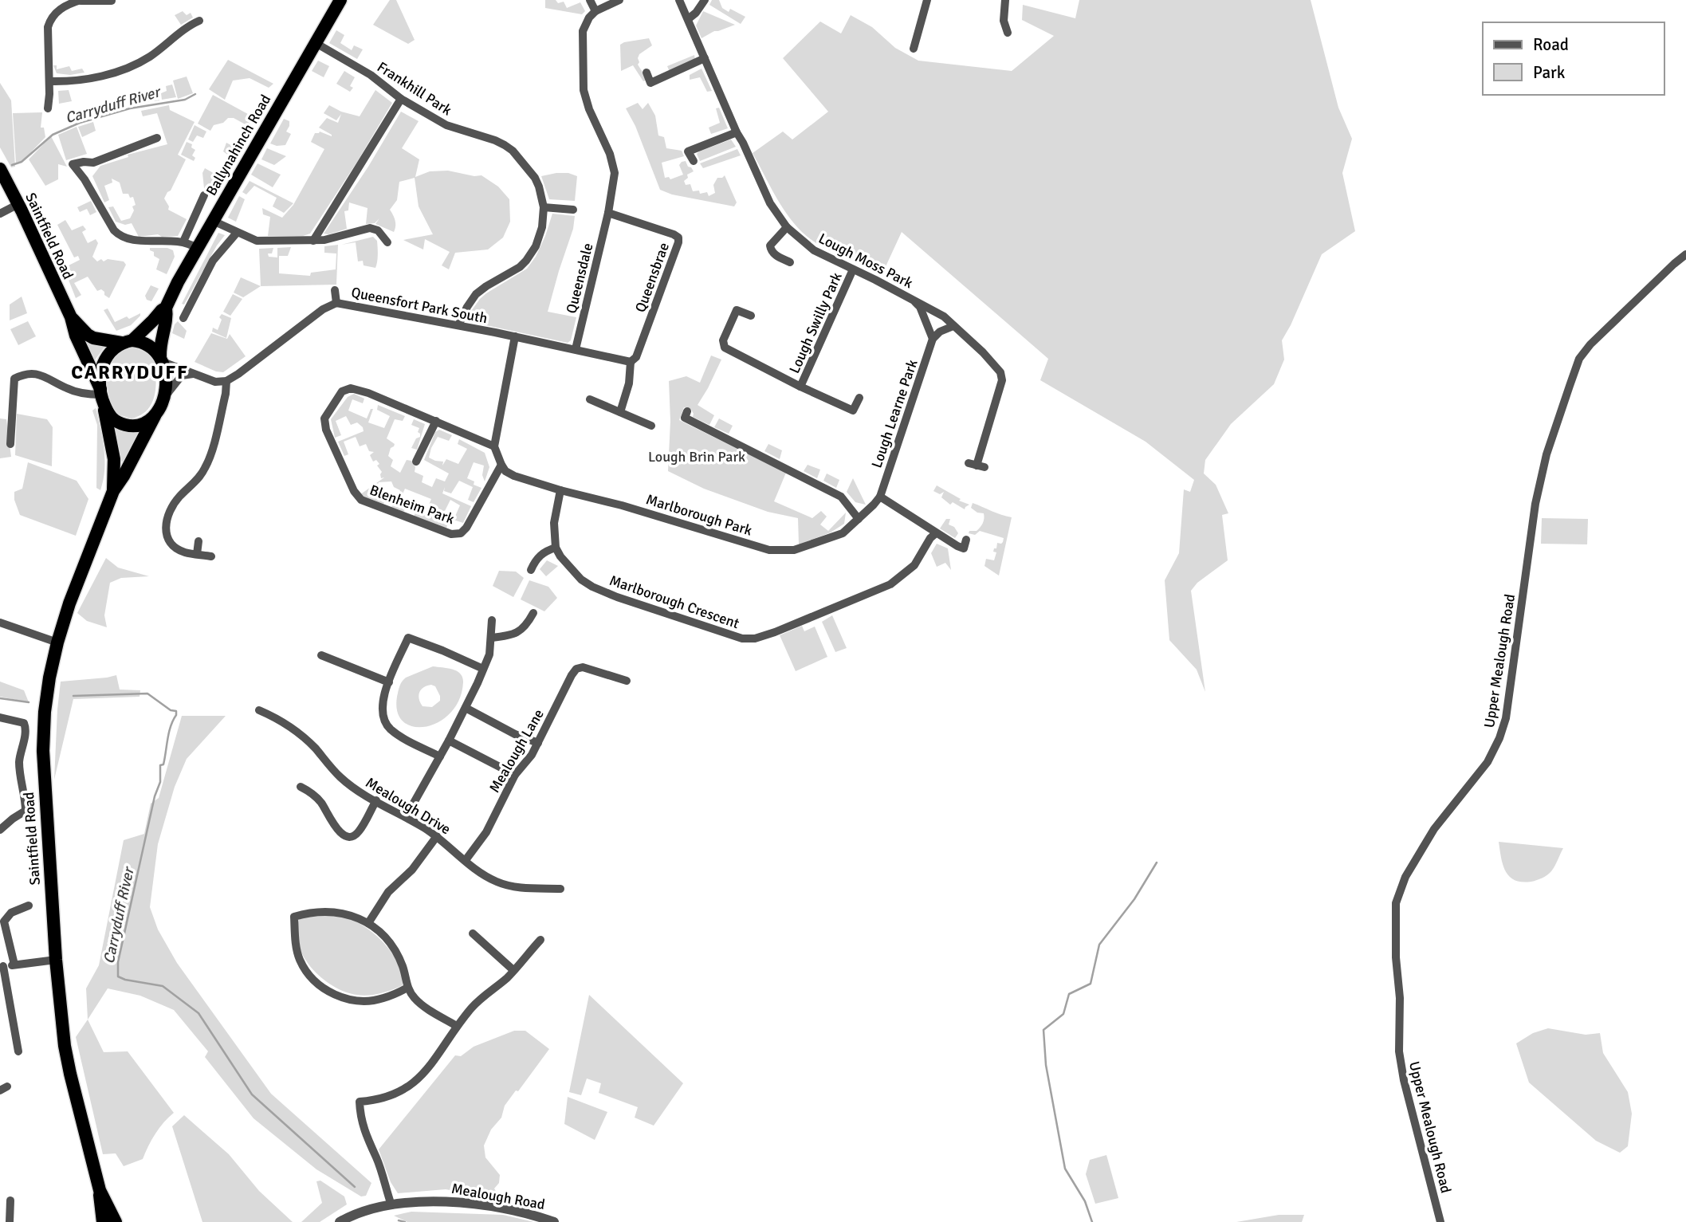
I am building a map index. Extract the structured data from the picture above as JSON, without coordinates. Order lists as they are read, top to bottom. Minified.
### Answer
{"streets":{"highway":["Ballynahinch Road","Saintfield Road"],"street":["Frankhill Park","Lough Moss Park","Queensbrae","Queensdale","Queensfort Park South","Lough Swilly Park","Lough Learne Park","Blenheim Park","Marlborough Park","Marlborough Crescent","Upper Mealough Road","Mealough Lane","Mealough Drive","Mealough Road"]},"crossings":[["Frankhill Park","Ballynahinch Road"],["Ballynahinch Road","Saintfield Road"],["Lough Moss Park","Lough Swilly Park"],["Queensbrae","Queensdale"],["Queensbrae","Queensfort Park South"],["Queensdale","Queensfort Park South"],["Lough Learne Park","Marlborough Park"],["Blenheim Park","Marlborough Park"],["Mealough Lane","Mealough Drive"]],"districts":["CARRYDUFF"],"water":["Carryduff River"],"parks":["Lough Brin Park"],"legend":["Road","Park"]}
